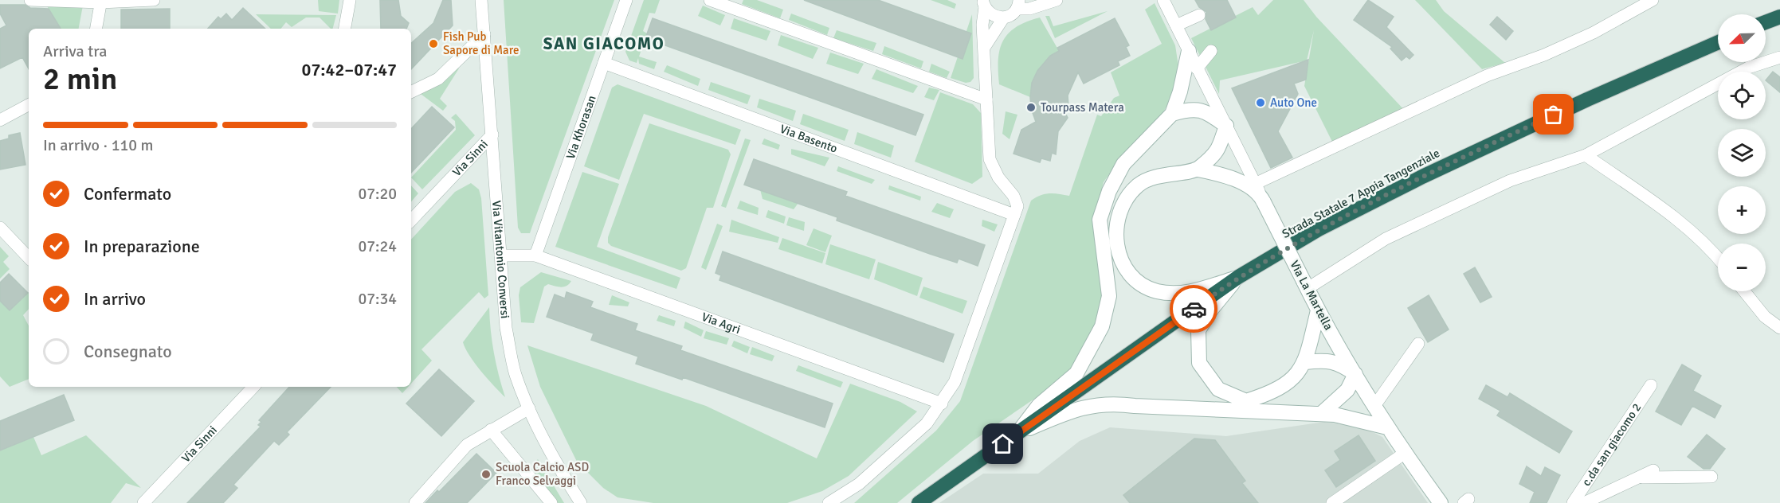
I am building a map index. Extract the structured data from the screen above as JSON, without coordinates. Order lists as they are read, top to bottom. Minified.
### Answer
{"streets":{"highway":["Strada Statale 7 Appia Tangenziale"],"street":["Via Khorasan","Via Basento","Via Sinni","Via Vitantonio Conversi","Via La Martella","Via Agri","c.da san giacomo 2"]},"crossings":[["Via Khorasan","Via Basento"],["Via Khorasan","Via Agri"],["Via Sinni","Via Vitantonio Conversi"],["Via Vitantonio Conversi","Via Agri"]],"districts":["SAN GIACOMO"],"places":["Fish Pub Sapore di Mare","Auto One","Tourpass Matera","Scuola Calcio ASD Franco Selvaggi"],"north":"bottom left","page":{"map_buttons":["+","−"],"heading":["2 min","Arriva tra","07:42–07:47"],"bar":"In arrivo · 110 m","list":[["Confermato","07:20"],["In preparazione","07:24"],["In arrivo","07:34"],"Consegnato"]}}
